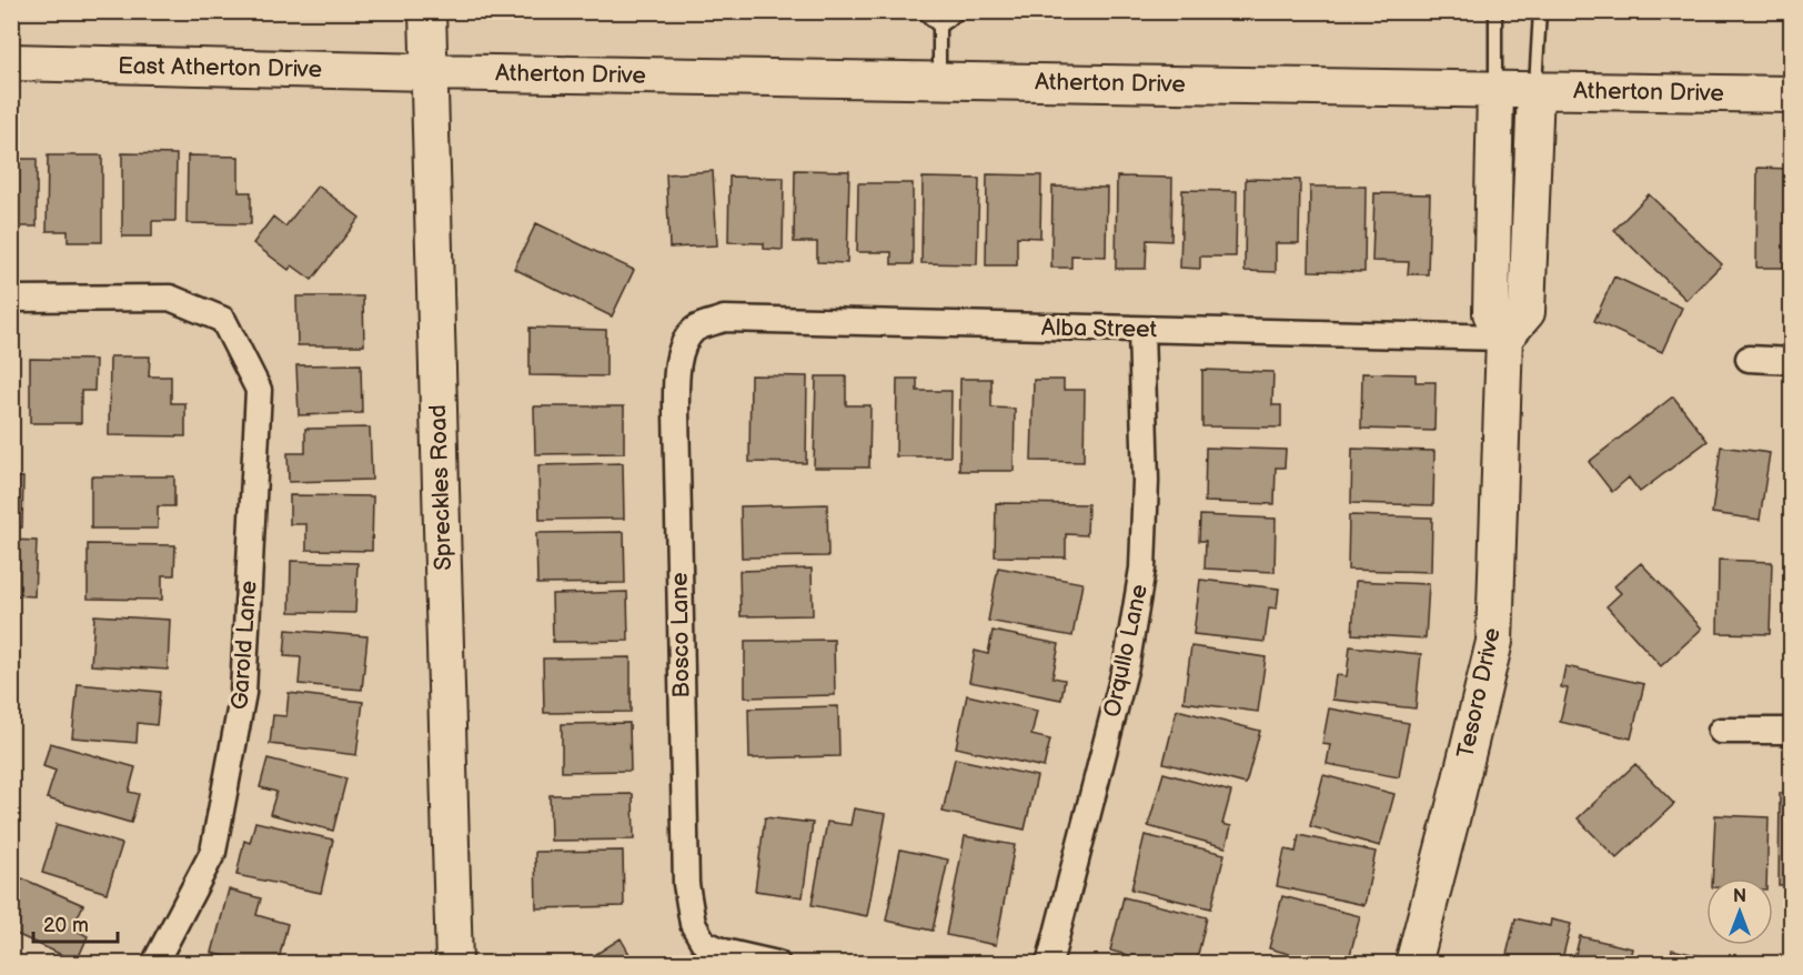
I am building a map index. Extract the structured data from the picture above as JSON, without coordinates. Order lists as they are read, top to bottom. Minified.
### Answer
{"streets":{"street":["East Atherton Drive","Atherton Drive","Alba Street","Spreckles Road","Bosco Lane","Garold Lane","Orqullo Lane","Tesoro Drive"]},"crossings":[["East Atherton Drive","Atherton Drive"],["East Atherton Drive","Spreckles Road"],["Atherton Drive","Spreckles Road"],["Atherton Drive","Tesoro Drive"],["Alba Street","Bosco Lane"],["Alba Street","Orqullo Lane"],["Alba Street","Tesoro Drive"]],"scale_bar":"20 m","north":"top"}
